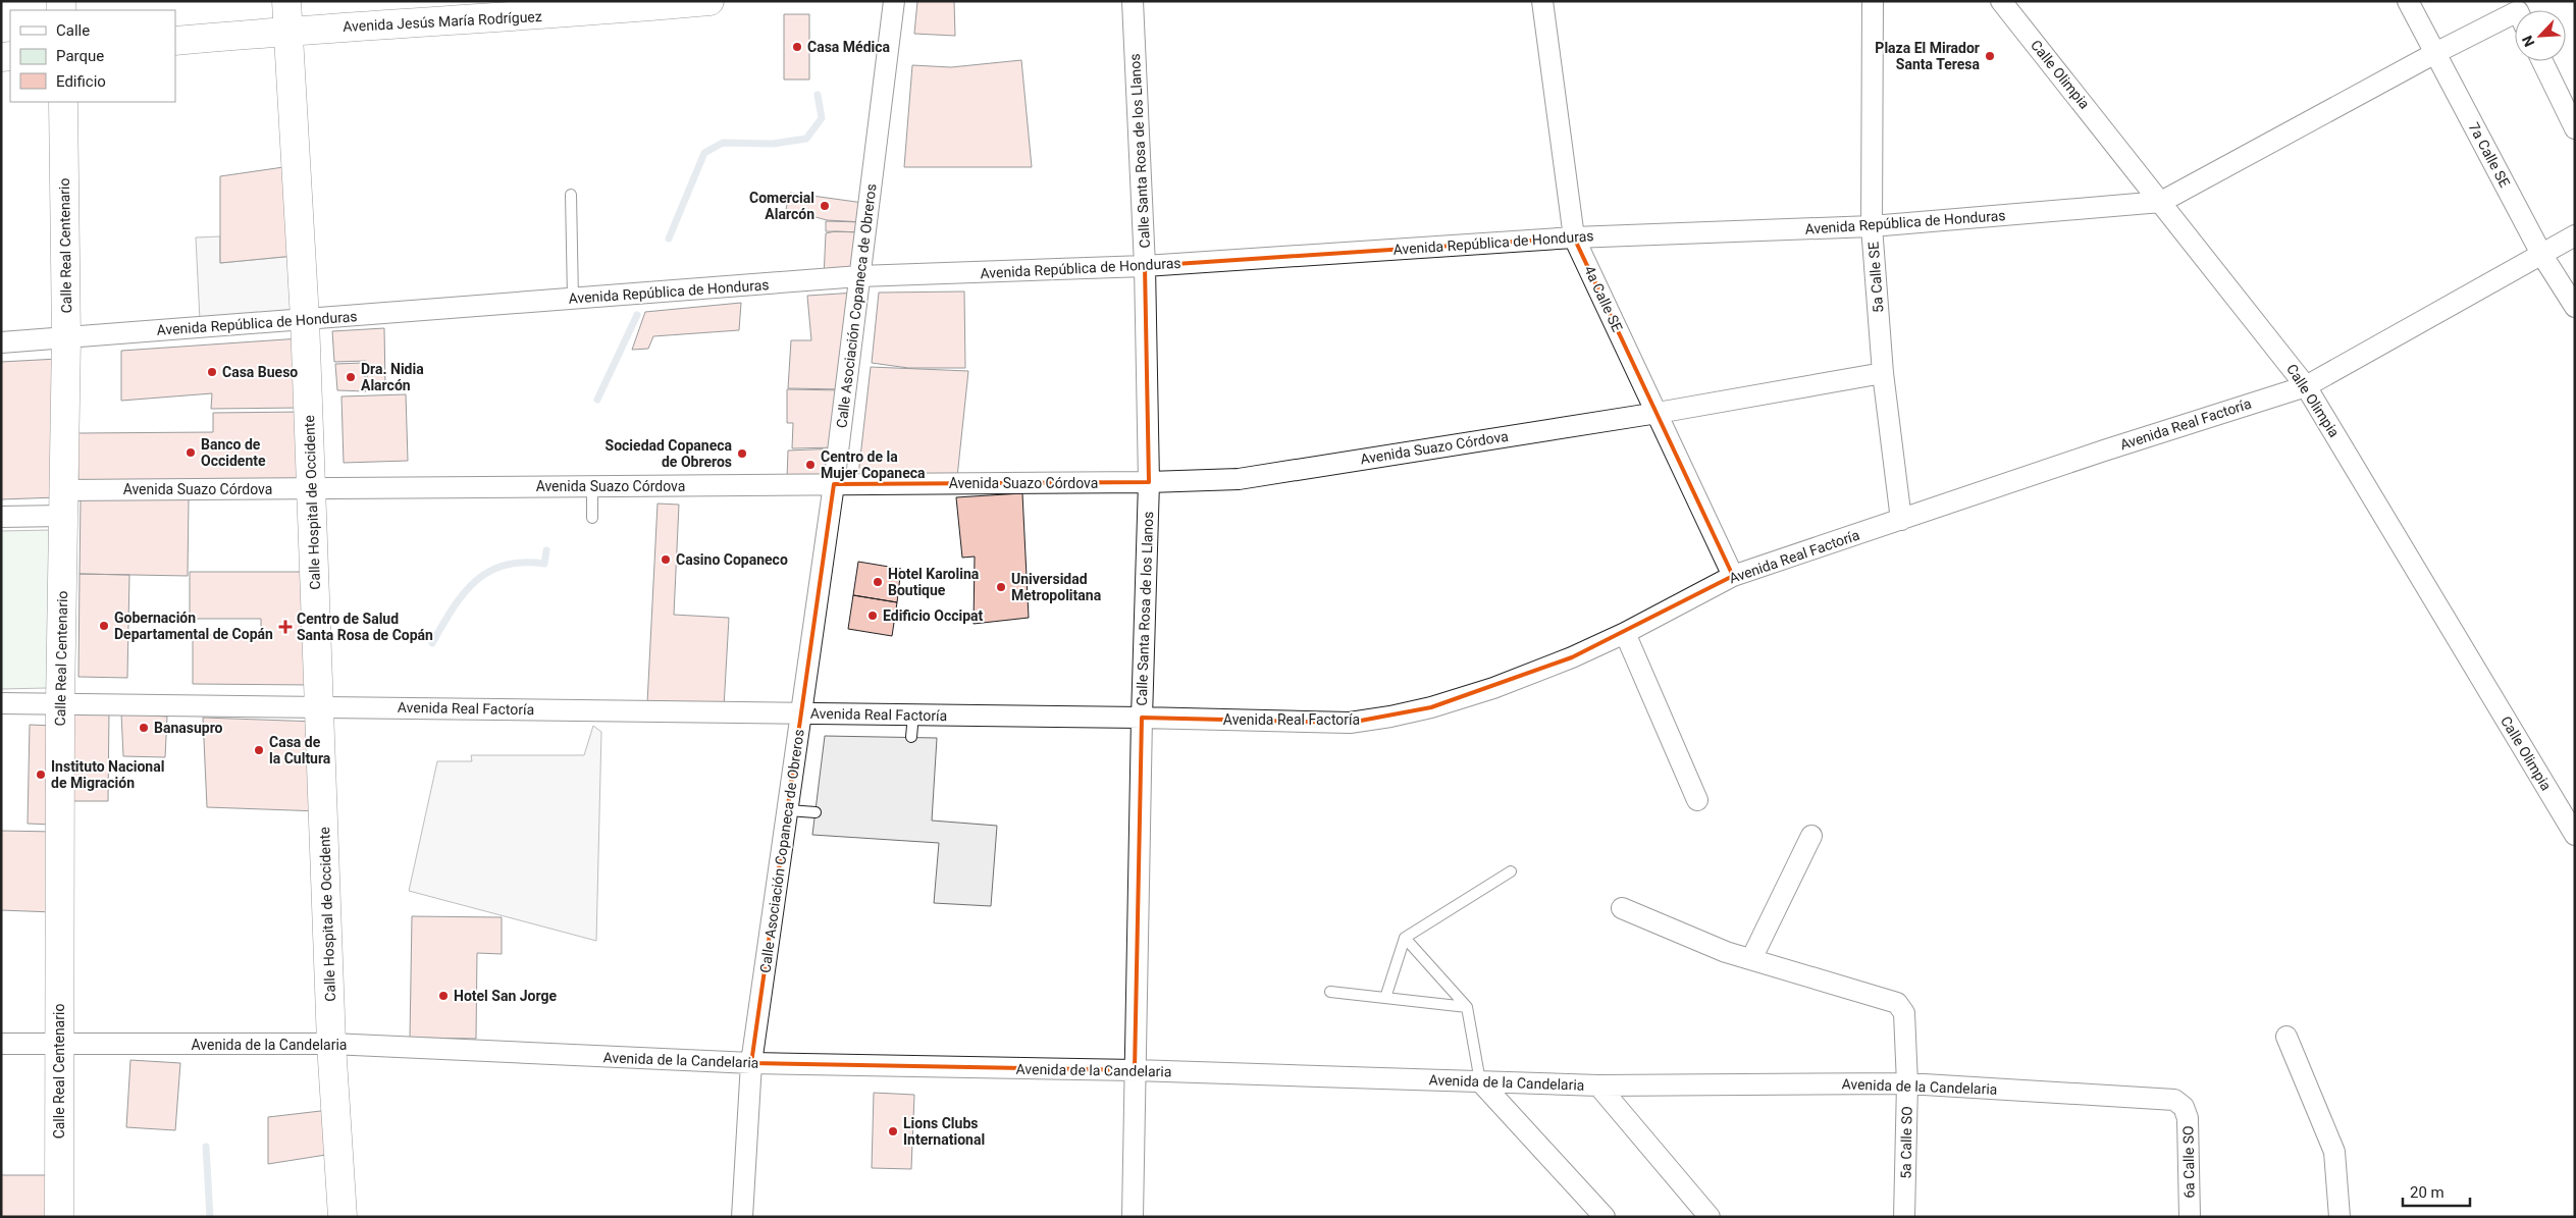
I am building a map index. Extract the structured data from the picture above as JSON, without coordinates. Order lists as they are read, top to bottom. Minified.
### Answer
{"streets":{"street":["Avenida Jesús María Rodríguez","Calle Olimpia","Calle Santa Rosa de los Llanos","7a Calle SE","Avenida República de Honduras","Calle Real Centenario","5a Calle SE","4a Calle SE","Calle Asociación Copaneca de Obreros","Avenida Real Factoría","Avenida Suazo Córdova","Calle Hospital de Occidente","Avenida de la Candelaria","5a Calle SO","6a Calle SO"]},"crossings":[["Avenida Jesús María Rodríguez","Calle Hospital de Occidente"],["Calle Olimpia","Avenida República de Honduras"],["Calle Olimpia","Avenida Real Factoría"],["Calle Santa Rosa de los Llanos","Avenida República de Honduras"],["Calle Santa Rosa de los Llanos","Avenida Real Factoría"],["Calle Santa Rosa de los Llanos","Avenida Suazo Córdova"],["Calle Santa Rosa de los Llanos","Avenida de la Candelaria"],["7a Calle SE","Avenida Real Factoría"],["Avenida República de Honduras","Calle Real Centenario"],["Avenida República de Honduras","5a Calle SE"],["Avenida República de Honduras","4a Calle SE"],["Avenida República de Honduras","Calle Asociación Copaneca de Obreros"],["Avenida República de Honduras","Calle Hospital de Occidente"],["Calle Real Centenario","Avenida Real Factoría"],["Calle Real Centenario","Avenida Suazo Córdova"],["Calle Real Centenario","Avenida de la Candelaria"],["5a Calle SE","Avenida Real Factoría"],["5a Calle SE","Avenida Suazo Córdova"],["4a Calle SE","Avenida Real Factoría"],["4a Calle SE","Avenida Suazo Córdova"],["Calle Asociación Copaneca de Obreros","Avenida Real Factoría"],["Calle Asociación Copaneca de Obreros","Avenida Suazo Córdova"],["Calle Asociación Copaneca de Obreros","Avenida de la Candelaria"],["Avenida Real Factoría","Calle Hospital de Occidente"],["Avenida Suazo Córdova","Calle Hospital de Occidente"],["Calle Hospital de Occidente","Avenida de la Candelaria"],["Avenida de la Candelaria","5a Calle SO"],["Avenida de la Candelaria","6a Calle SO"]],"places":{"other":["Casa Médica","Plaza El Mirador Santa Teresa","Comercial Alarcón","Casa Bueso","Dra. Nidia Alarcón","Banco de Occidente","Sociedad Copaneca de Obreros","Centro de la Mujer Copaneca","Casino Copaneco","Hotel Karolina Boutique","Universidad Metropolitana","Edificio Occipat","Gobernación Departamental de Copán","Banasupro","Casa de la Cultura","Instituto Nacional de Migración","Hotel San Jorge","Lions Clubs International"],"health":["Centro de Salud Santa Rosa de Copán"]},"legend":["Calle","Parque","Edificio"],"scale_bar":"20 m","north":"bottom left"}
